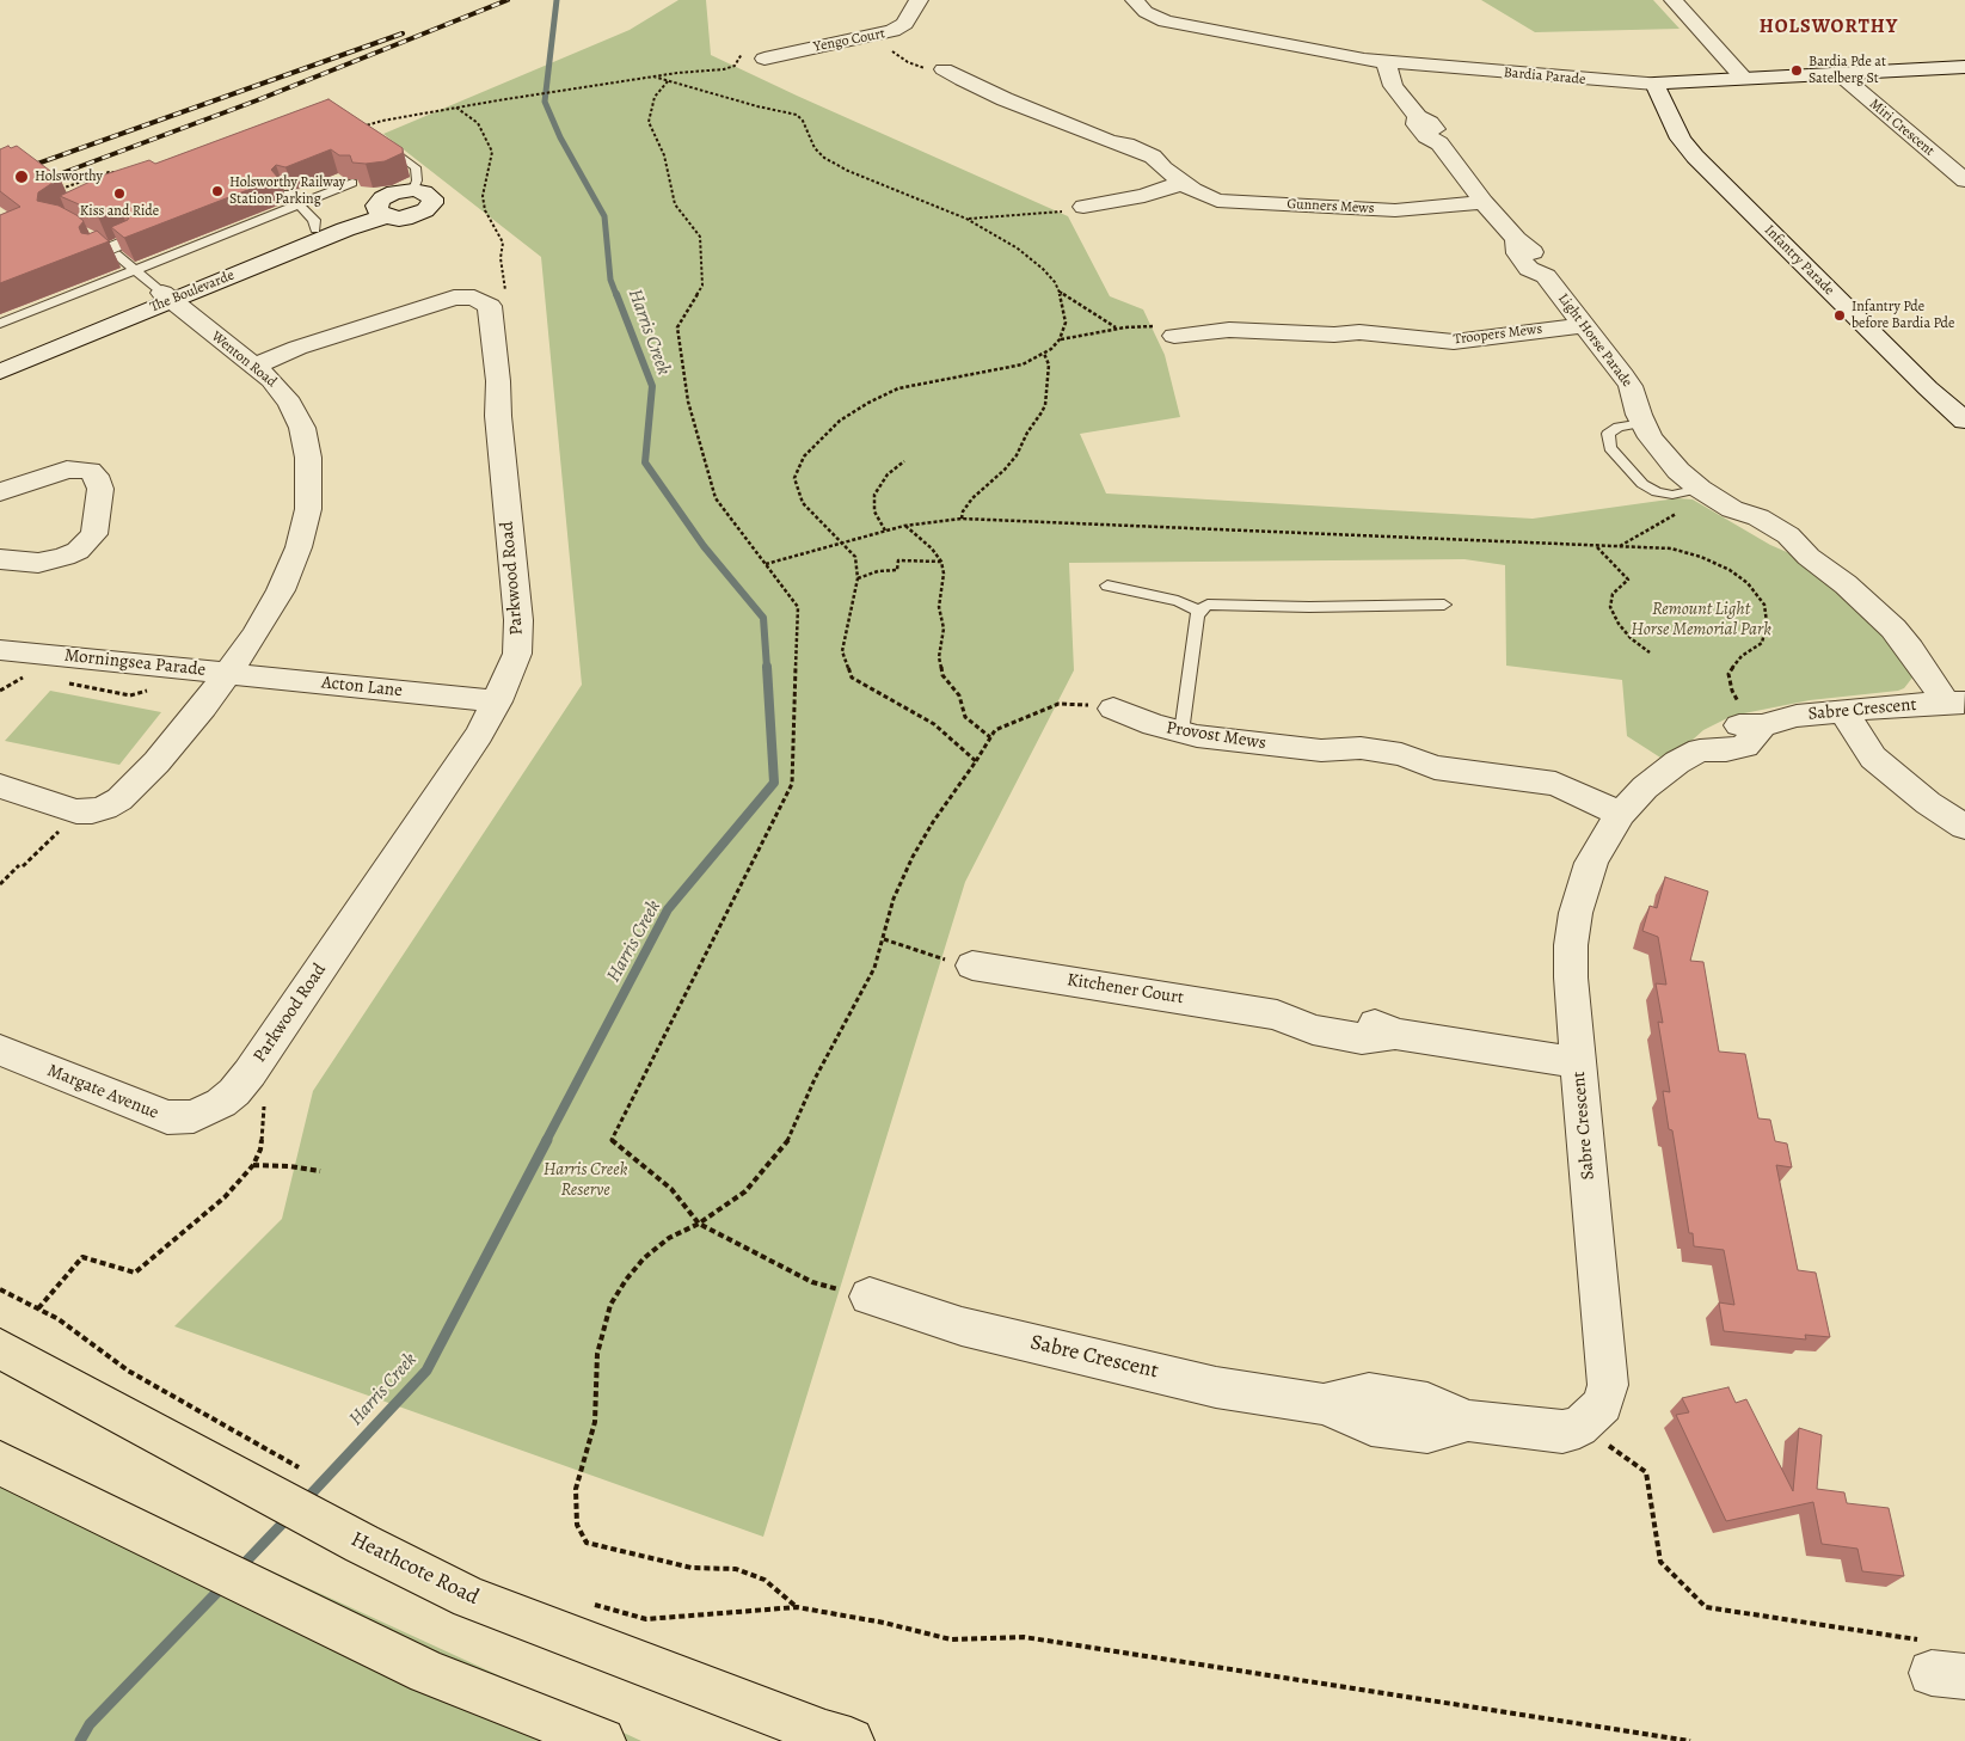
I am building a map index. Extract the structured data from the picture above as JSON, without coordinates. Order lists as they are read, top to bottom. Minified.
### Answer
{"streets":{"main road":["Heathcote Road"],"street":["Yengo Court","Bardia Parade","Miri Crescent","Gunners Mews","Infantry Parade","The Boulevarde","Troopers Mews","Light Horse Parade","Wenton Road","Parkwood Road","Morningsea Parade","Acton Lane","Sabre Crescent","Provost Mews","Kitchener Court","Margate Avenue"]},"crossings":[["Bardia Parade","Miri Crescent"],["Bardia Parade","Infantry Parade"],["Bardia Parade","Light Horse Parade"],["Gunners Mews","Light Horse Parade"],["The Boulevarde","Wenton Road"],["Troopers Mews","Light Horse Parade"],["Light Horse Parade","Sabre Crescent"],["Wenton Road","Morningsea Parade"],["Wenton Road","Acton Lane"],["Parkwood Road","Acton Lane"],["Parkwood Road","Margate Avenue"],["Morningsea Parade","Acton Lane"],["Sabre Crescent","Provost Mews"],["Sabre Crescent","Kitchener Court"]],"districts":["HOLSWORTHY"],"water":["Harris Creek"],"parks":["Remount Light Horse Memorial Park","Harris Creek Reserve"],"places":["Bardia Pde at Satelberg St","Holsworthy","Holsworthy Railway Station Parking","Kiss and Ride","Infantry Pde before Bardia Pde"]}
